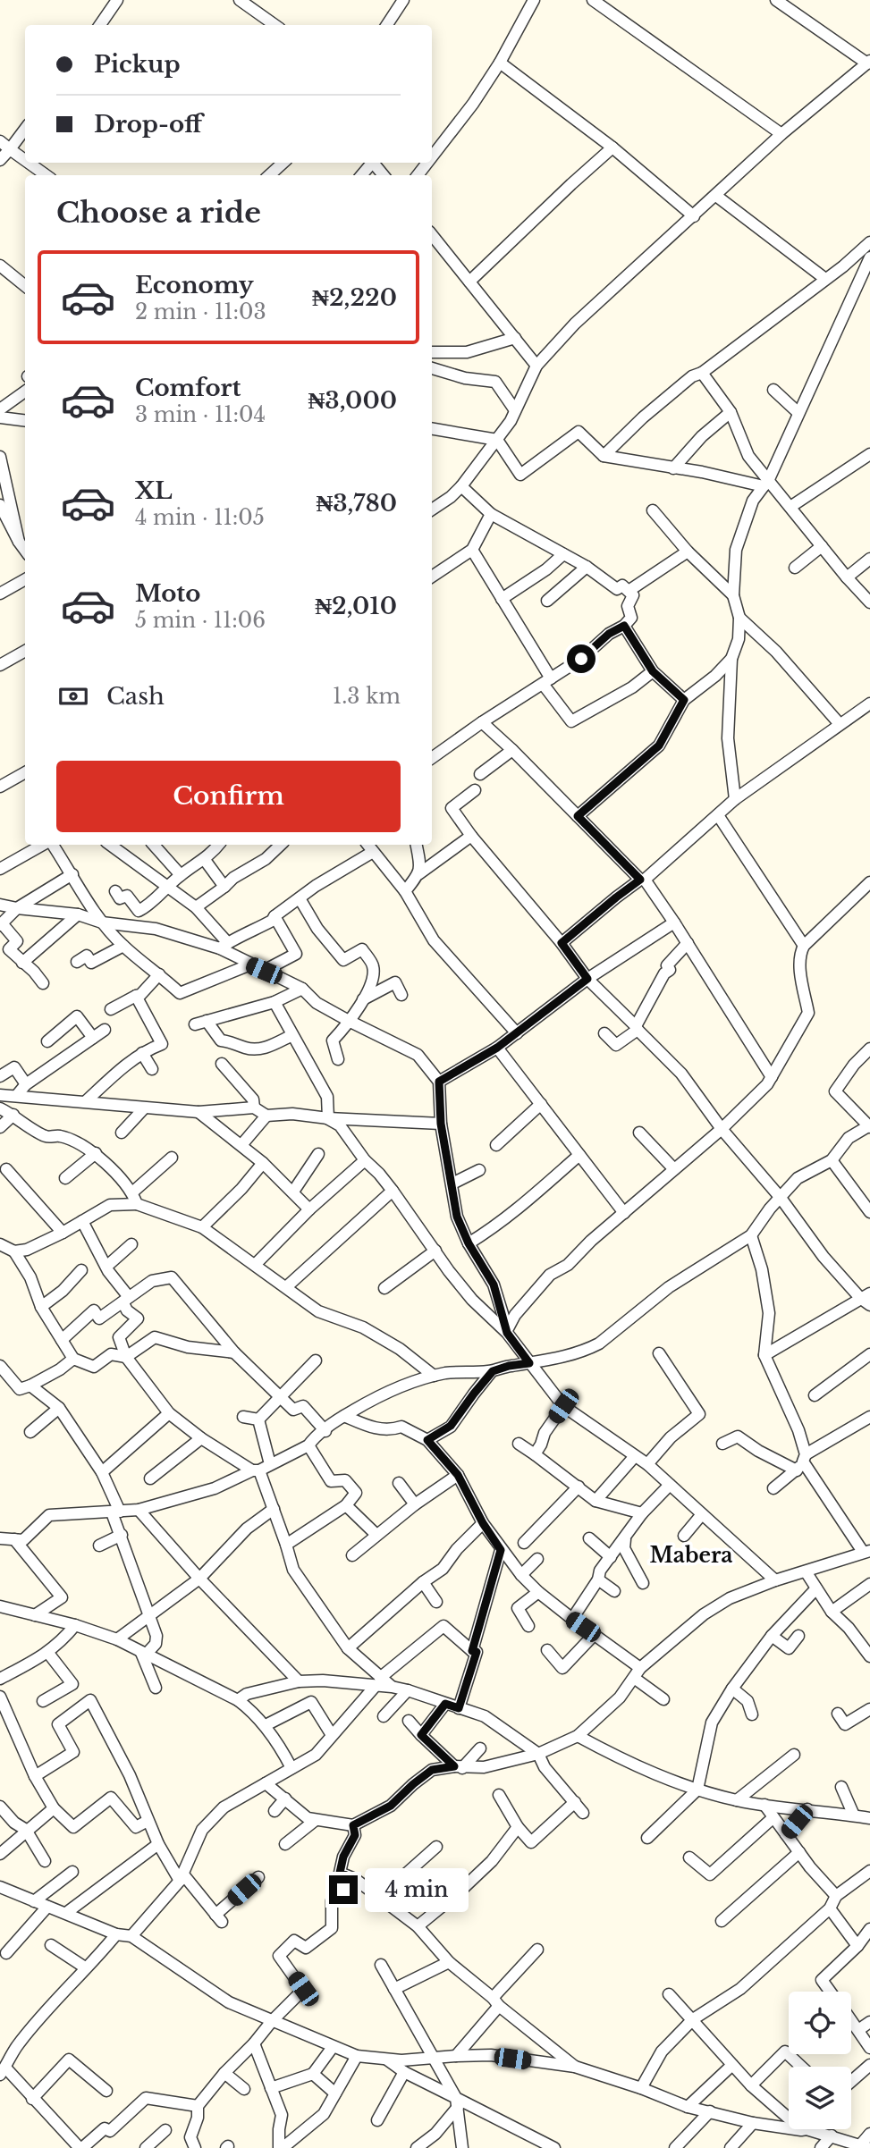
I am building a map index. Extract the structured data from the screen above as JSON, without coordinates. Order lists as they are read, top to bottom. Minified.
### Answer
{"districts":["Mabera"],"page":{"banner":["Pickup","Drop-off"],"heading":"Choose a ride","list":[{"name":"Economy","note":"2 min · 11:03","value":"₦2,220"},{"name":"Comfort","note":"3 min · 11:04","value":"₦3,000"},{"name":"XL","note":"4 min · 11:05","value":"₦3,780"},{"name":"Moto","note":"5 min · 11:06","value":"₦2,010"}],"pay":["Cash","1.3 km"],"buttons":"Confirm","bubble":"4 min"}}
